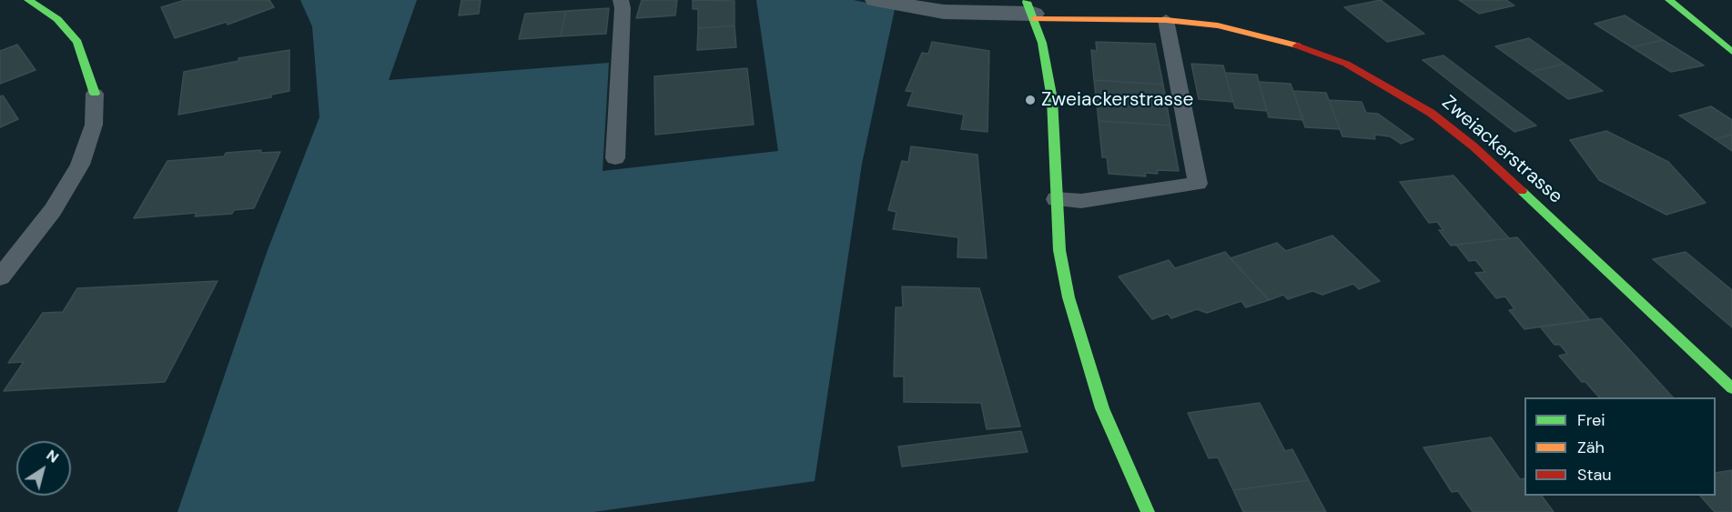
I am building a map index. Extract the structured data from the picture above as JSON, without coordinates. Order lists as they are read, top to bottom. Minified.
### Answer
{"streets":{"street":["Zweiackerstrasse"]},"places":["Zweiackerstrasse"],"legend":["Frei","Zäh","Stau"],"north":"top right"}
